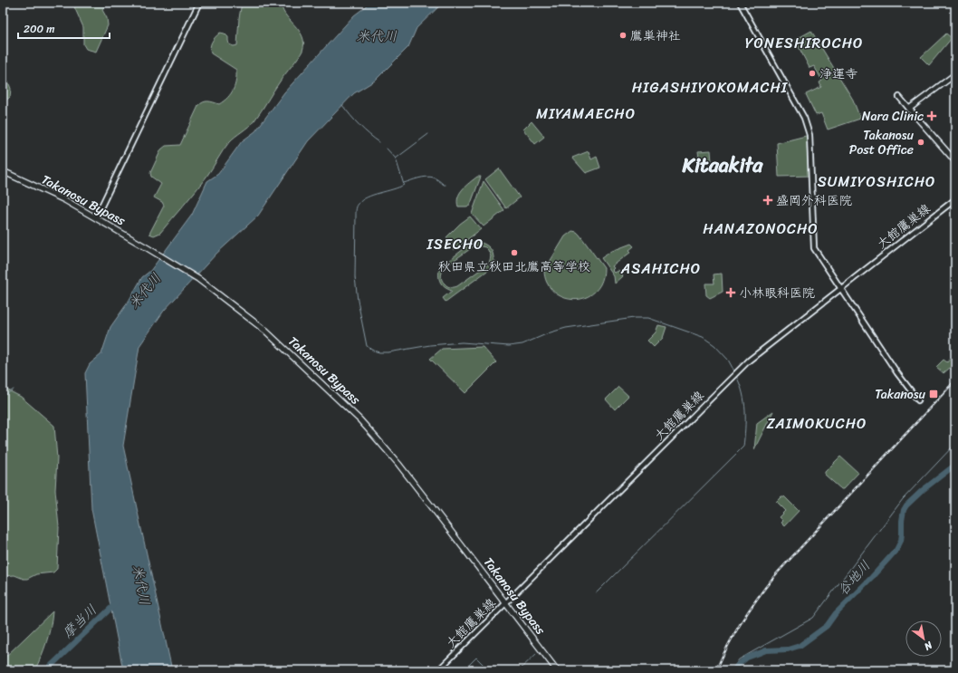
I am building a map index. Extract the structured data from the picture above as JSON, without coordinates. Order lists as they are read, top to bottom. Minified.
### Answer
{"streets":{"highway":["Takanosu Bypass"],"street":["大館鷹巣線"]},"crossings":[["Takanosu Bypass","大館鷹巣線"]],"districts":["YONESHIROCHO","HIGASHIYOKOMACHI","MIYAMAECHO","Kitaakita","SUMIYOSHICHO","HANAZONOCHO","ISECHO","ASAHICHO","ZAIMOKUCHO"],"water":["米代川","谷地川","摩当川"],"places":{"other":["鷹巣神社","浄運寺","Takanosu Post Office","秋田県立秋田北鷹高等学校"],"health":["Nara Clinic","盛岡外科医院","小林眼科医院"],"transit":["Takanosu"]},"scale_bar":"200 m","north":"bottom right"}
